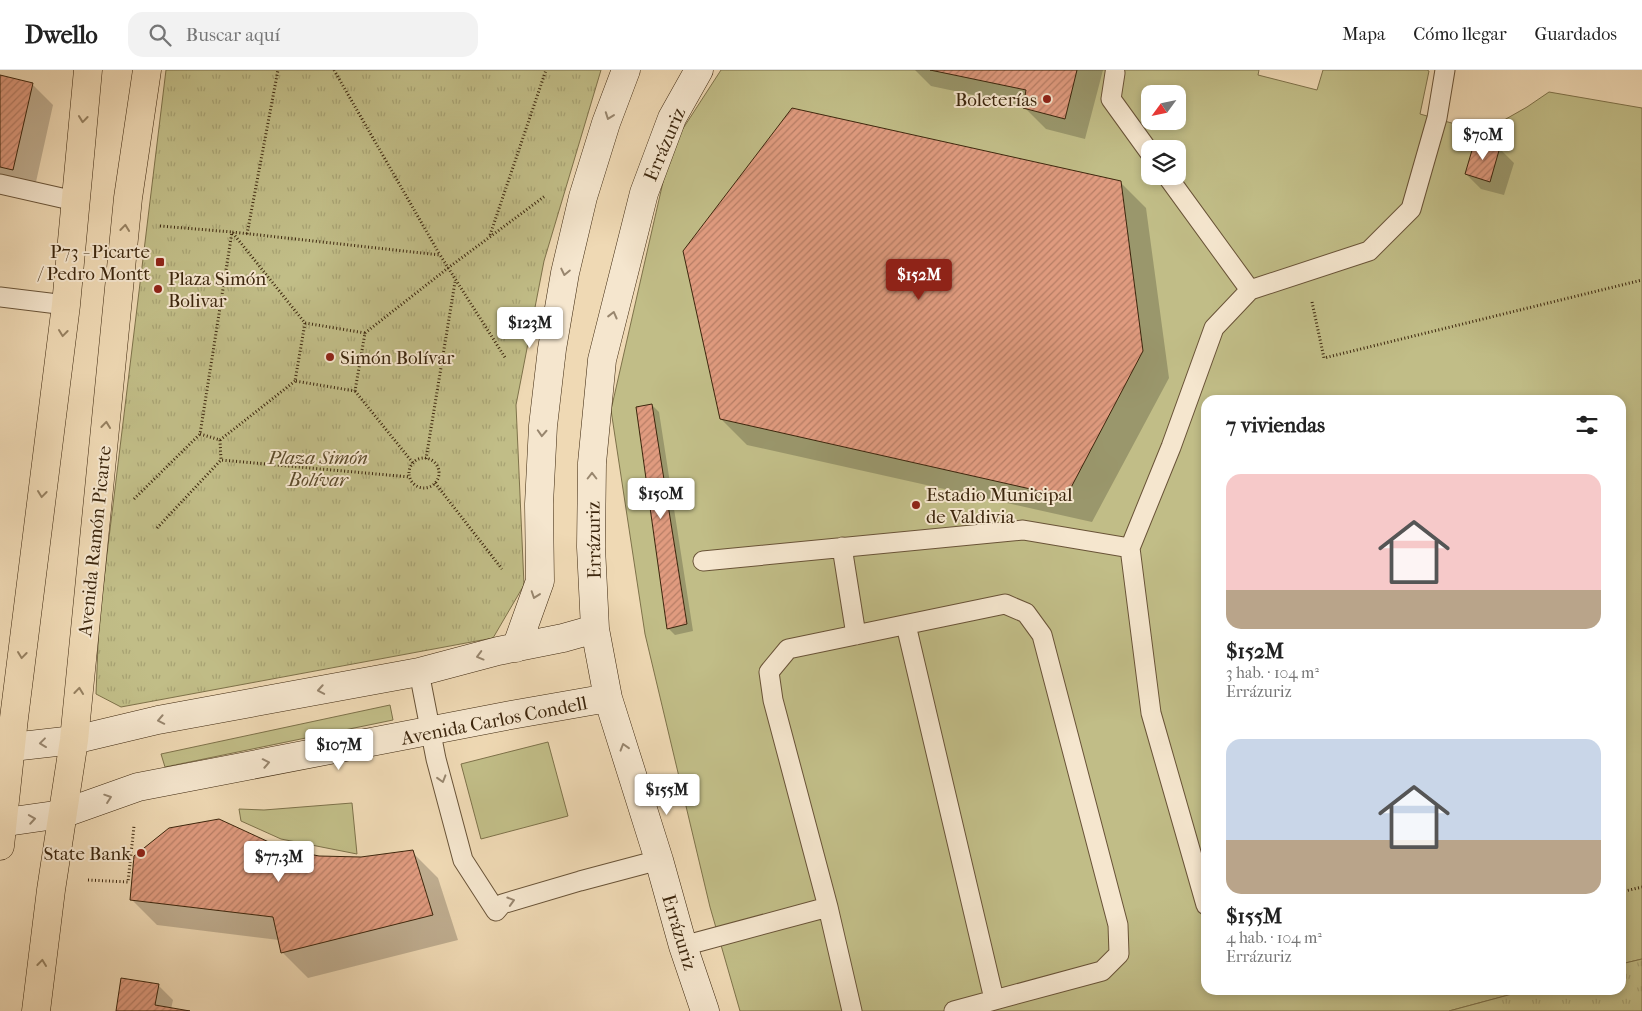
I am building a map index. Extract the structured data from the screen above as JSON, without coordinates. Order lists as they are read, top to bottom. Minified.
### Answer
{"streets":{"main road":["Errázuriz","Avenida Ramón Picarte","Avenida Carlos Condell"]},"crossings":[["Errázuriz","Avenida Carlos Condell"],["Avenida Ramón Picarte","Avenida Carlos Condell"]],"parks":["Plaza Simón Bolívar"],"places":{"other":["Boleterías","Plaza Simón Bolivar","Simón Bolívar","Estadio Municipal de Valdivia","State Bank"],"transit":["P73 - Picarte / Pedro Montt"]},"north":"bottom left","page":{"header":"Dwello","search":"Buscar aquí","nav":["Mapa","Cómo llegar","Guardados"],"price":["$70M","$152M","$123M","$150M","$107M","$155M","$77.3M"],"heading":"7 viviendas","list":[{"name":"$152M","note":"3 hab. · 104 m² · Errázuriz"},{"name":"$155M","note":"4 hab. · 104 m² · Errázuriz"}]}}
